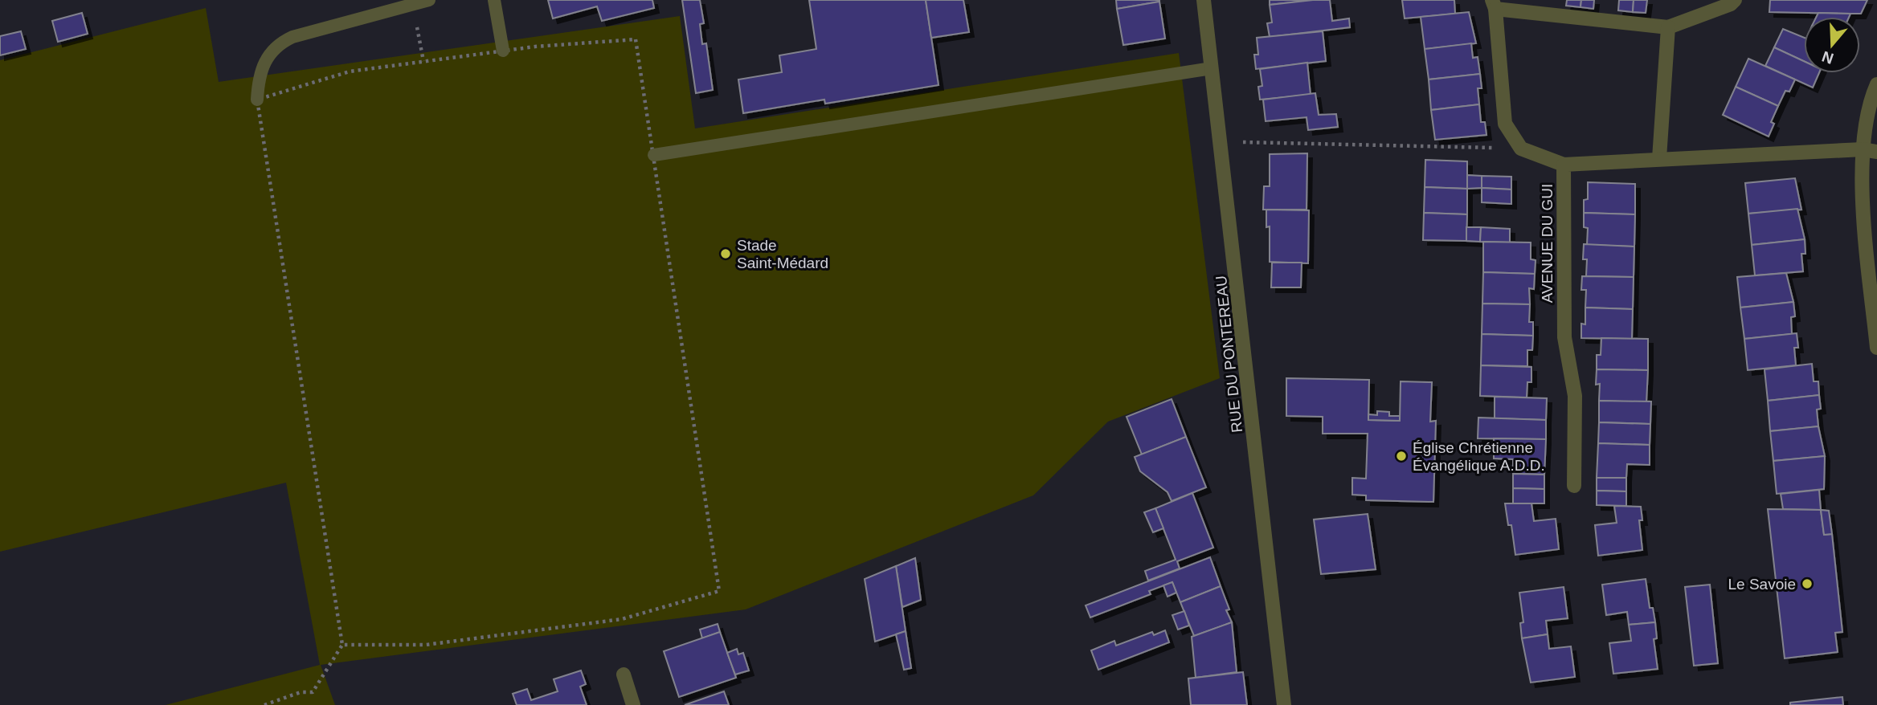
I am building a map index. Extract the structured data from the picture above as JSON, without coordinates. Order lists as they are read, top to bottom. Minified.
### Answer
{"streets":{"street":["AVENUE DU GUI","RUE DU PONTEREAU"]},"places":["Stade Saint-Médard","Église Chrétienne Évangélique A.D.D.","Le Savoie"],"north":"bottom"}
